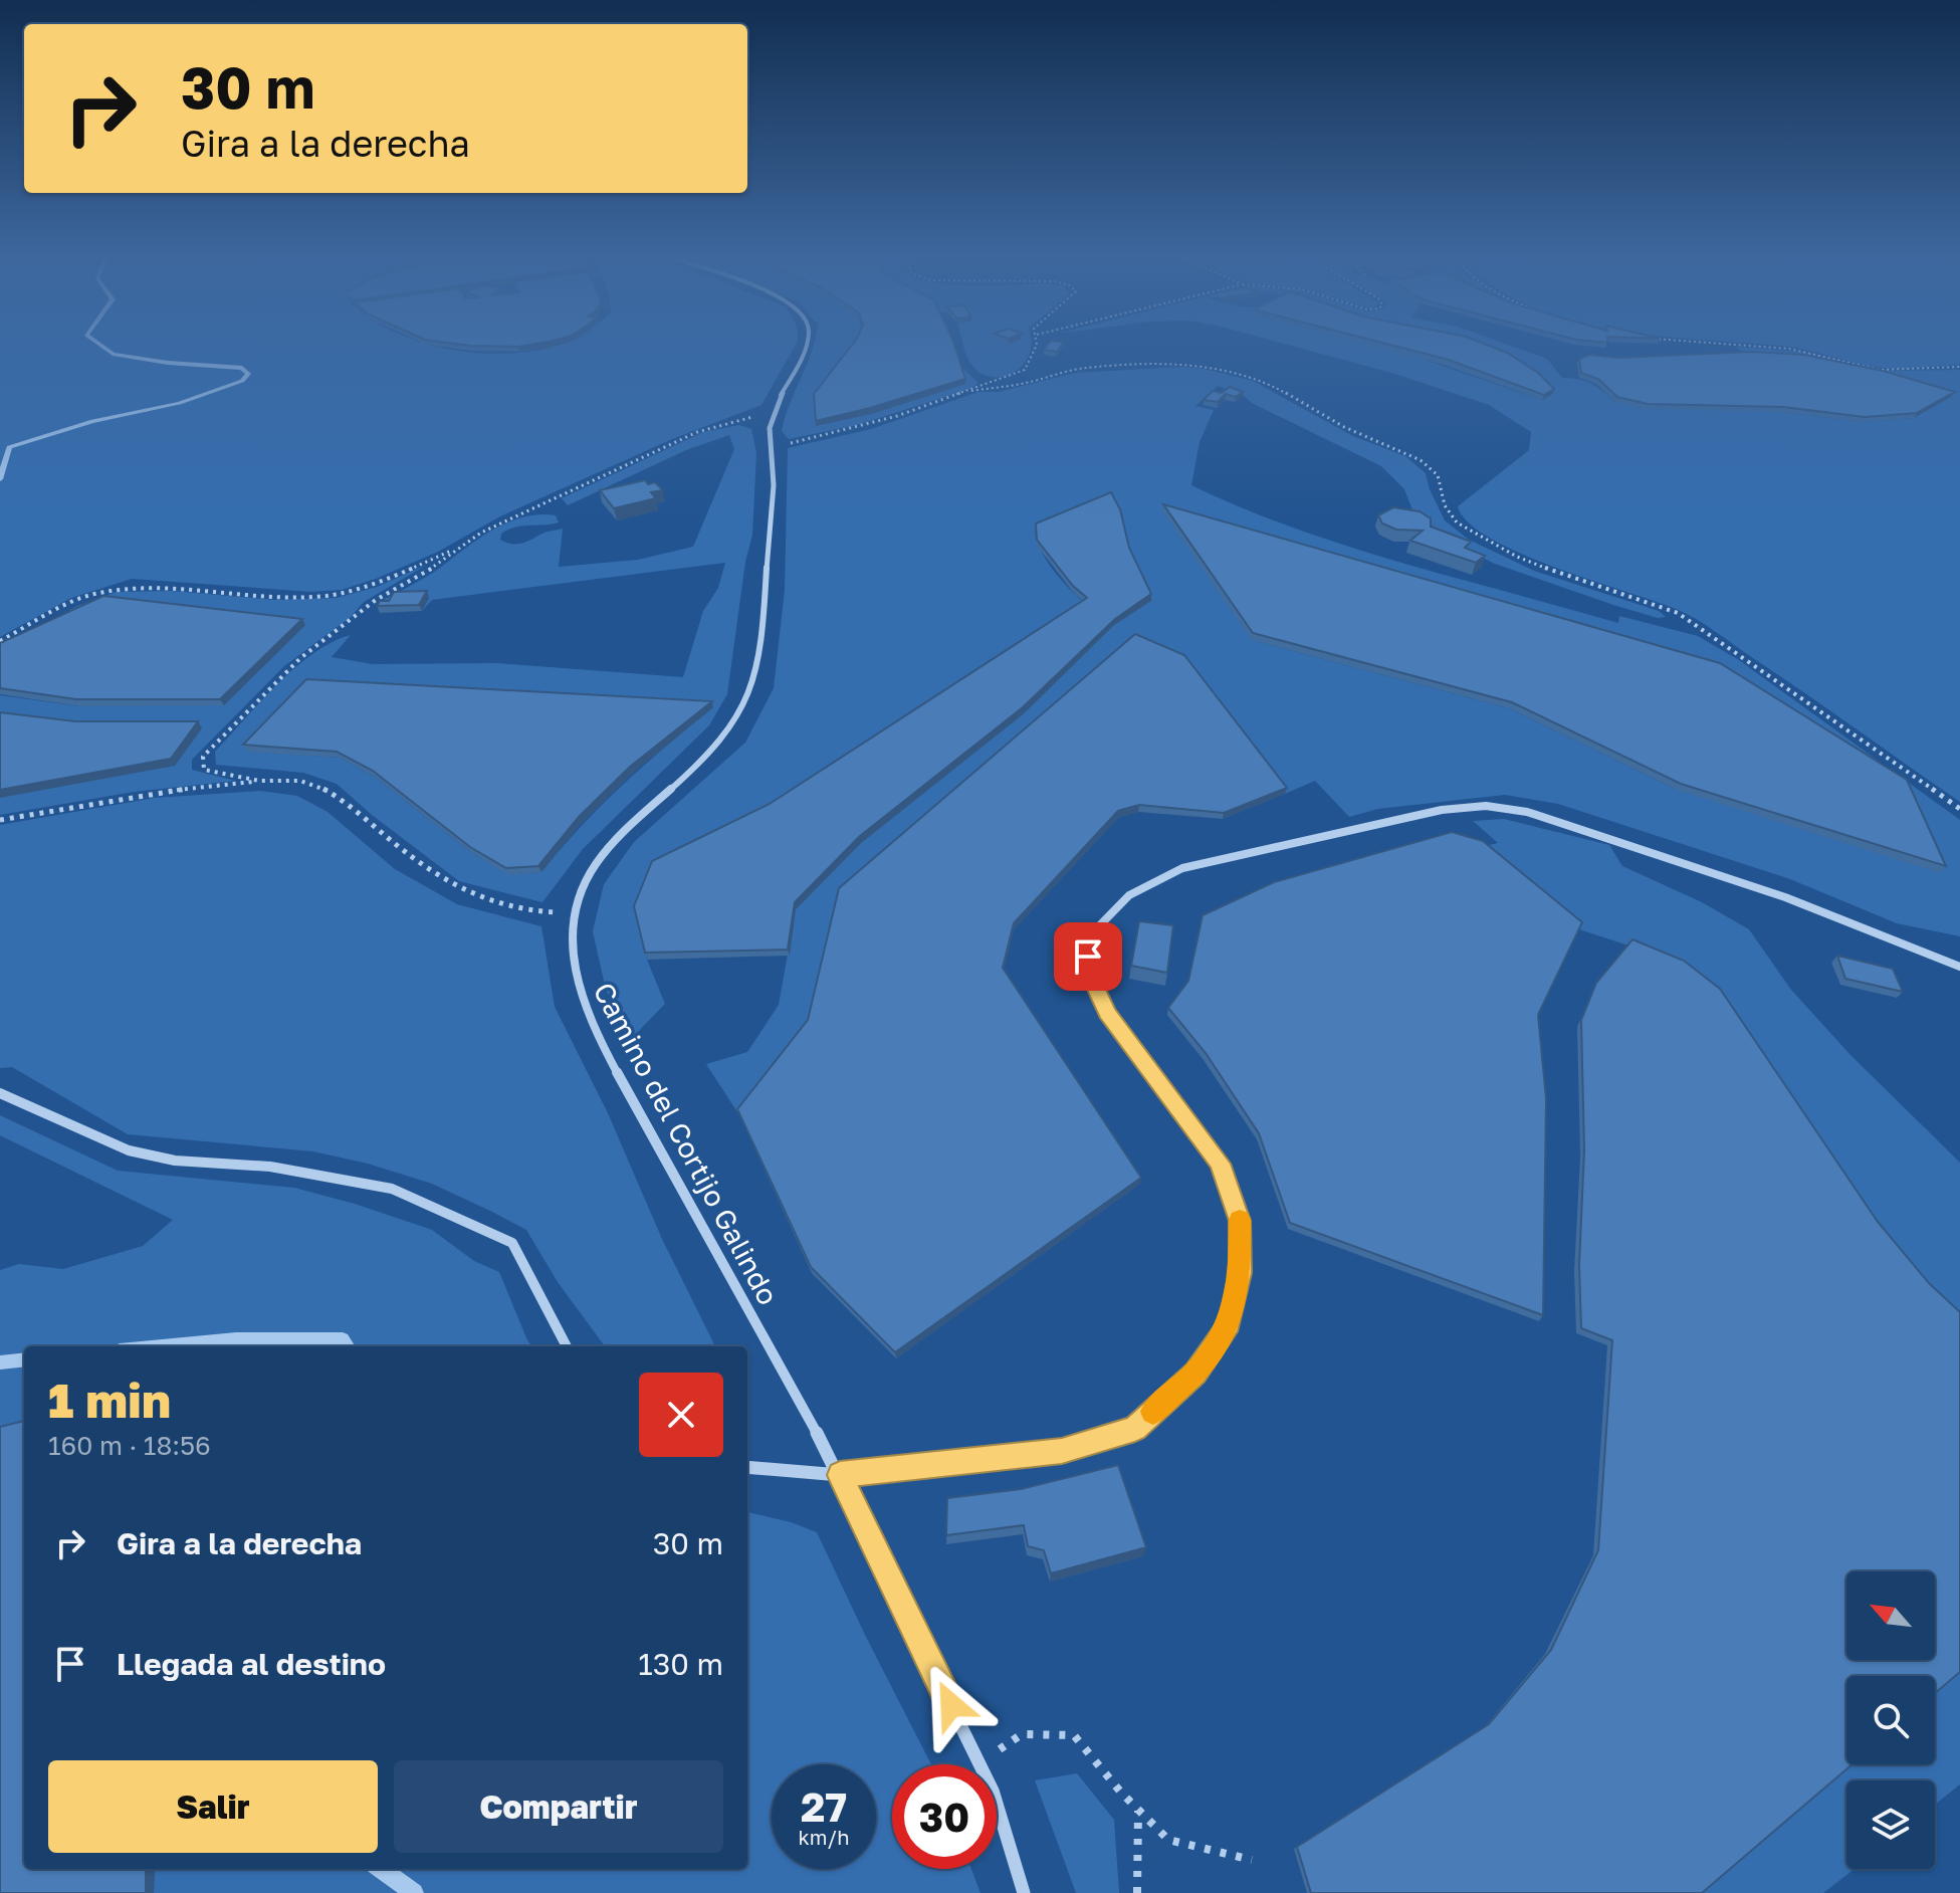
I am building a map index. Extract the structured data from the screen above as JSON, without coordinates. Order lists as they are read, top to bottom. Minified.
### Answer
{"streets":{"street":["Camino del Cortijo Galindo"]},"north":"top left","page":{"turn":["30 m","Gira a la derecha"],"heading":["1 min","160 m · 18:56"],"list":[{"name":"Gira a la derecha","value":"30 m"},{"name":"Llegada al destino","value":"130 m"}],"buttons":["Salir","Compartir"],"speed":"27 km/h","limit":"30"}}
